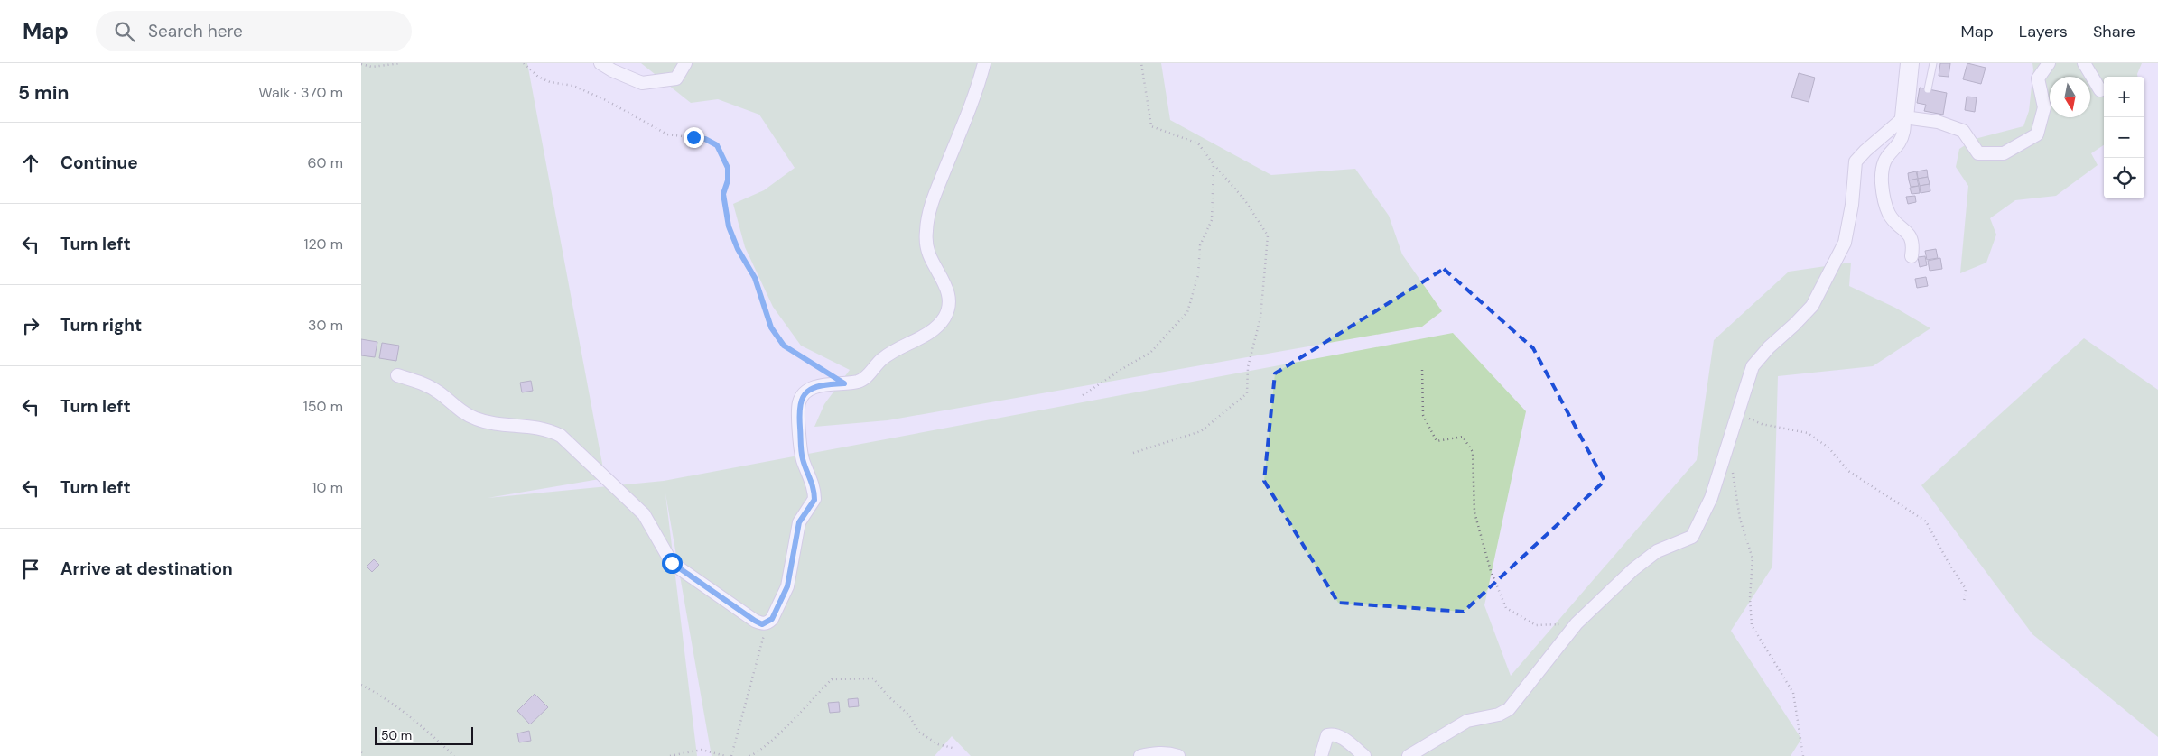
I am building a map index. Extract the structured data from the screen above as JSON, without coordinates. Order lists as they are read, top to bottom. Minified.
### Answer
{"scale_bar":"50 m","north":"bottom","page":{"header":"Map","search":"Search here","nav":["Map","Layers","Share"],"heading":["5 min","Walk · 370 m"],"map_buttons":["+","−"],"list":[["Continue","60 m"],["Turn left","120 m"],["Turn right","30 m"],["Turn left","150 m"],["Turn left","10 m"],"Arrive at destination"],"scale":"50 m"}}
